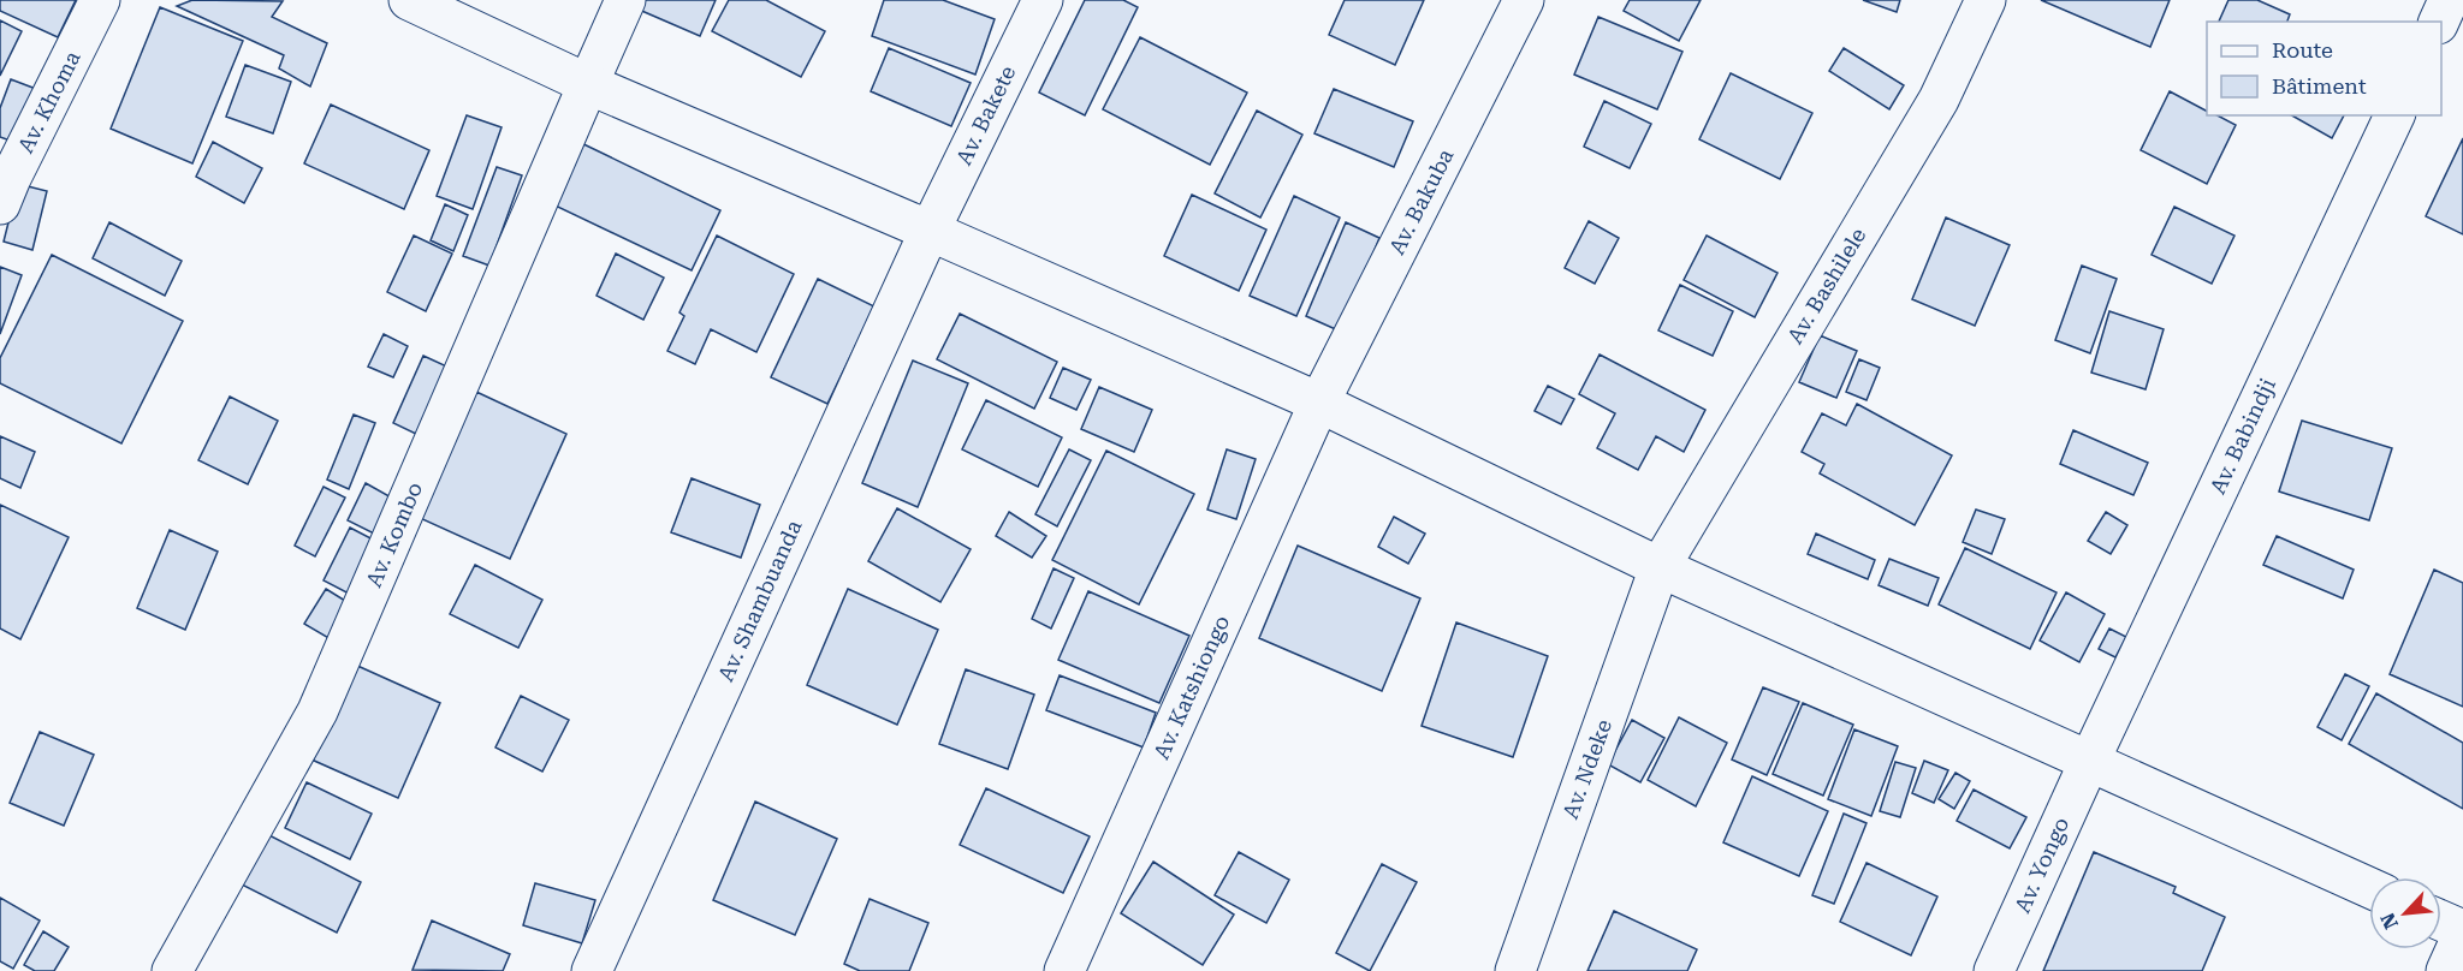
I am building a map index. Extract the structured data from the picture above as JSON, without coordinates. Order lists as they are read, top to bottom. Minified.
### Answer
{"streets":{"main road":["Av. Khoma","Av. Bakete","Av. Bakuba","Av. Bashilele","Av. Babindji","Av. Kombo","Av. Shambuanda","Av. Katshiongo","Av. Ndeke","Av. Yongo"]},"crossings":[["Av. Bakete","Av. Shambuanda"],["Av. Bakuba","Av. Katshiongo"],["Av. Bashilele","Av. Ndeke"],["Av. Babindji","Av. Yongo"]],"legend":["Route","Bâtiment"],"north":"bottom left"}
